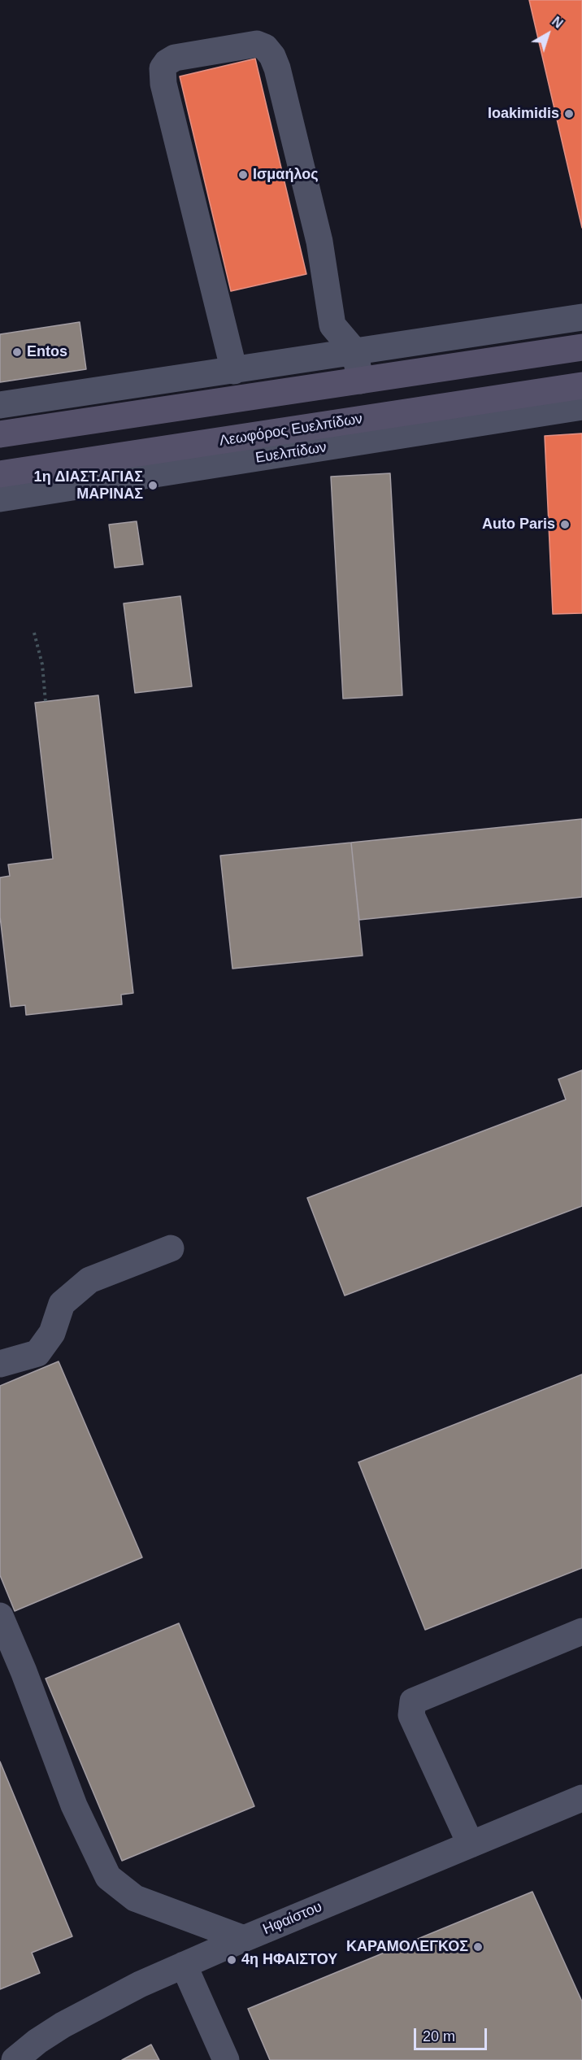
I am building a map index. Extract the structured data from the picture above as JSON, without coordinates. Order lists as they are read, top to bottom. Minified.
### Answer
{"streets":{"main road":["Λεωφόρος Ευελπίδων"],"street":["Ηφαίστου"]},"places":["Ioakimidis","Ισμαήλος","Entos","1η ΔΙΑΣΤ.ΑΓΙΑΣ ΜΑΡΙΝΑΣ","Auto Paris","ΚΑΡΑΜΟΛΕΓΚΟΣ","4η ΗΦΑΙΣΤΟΥ"],"scale_bar":"20 m","north":"top right"}
